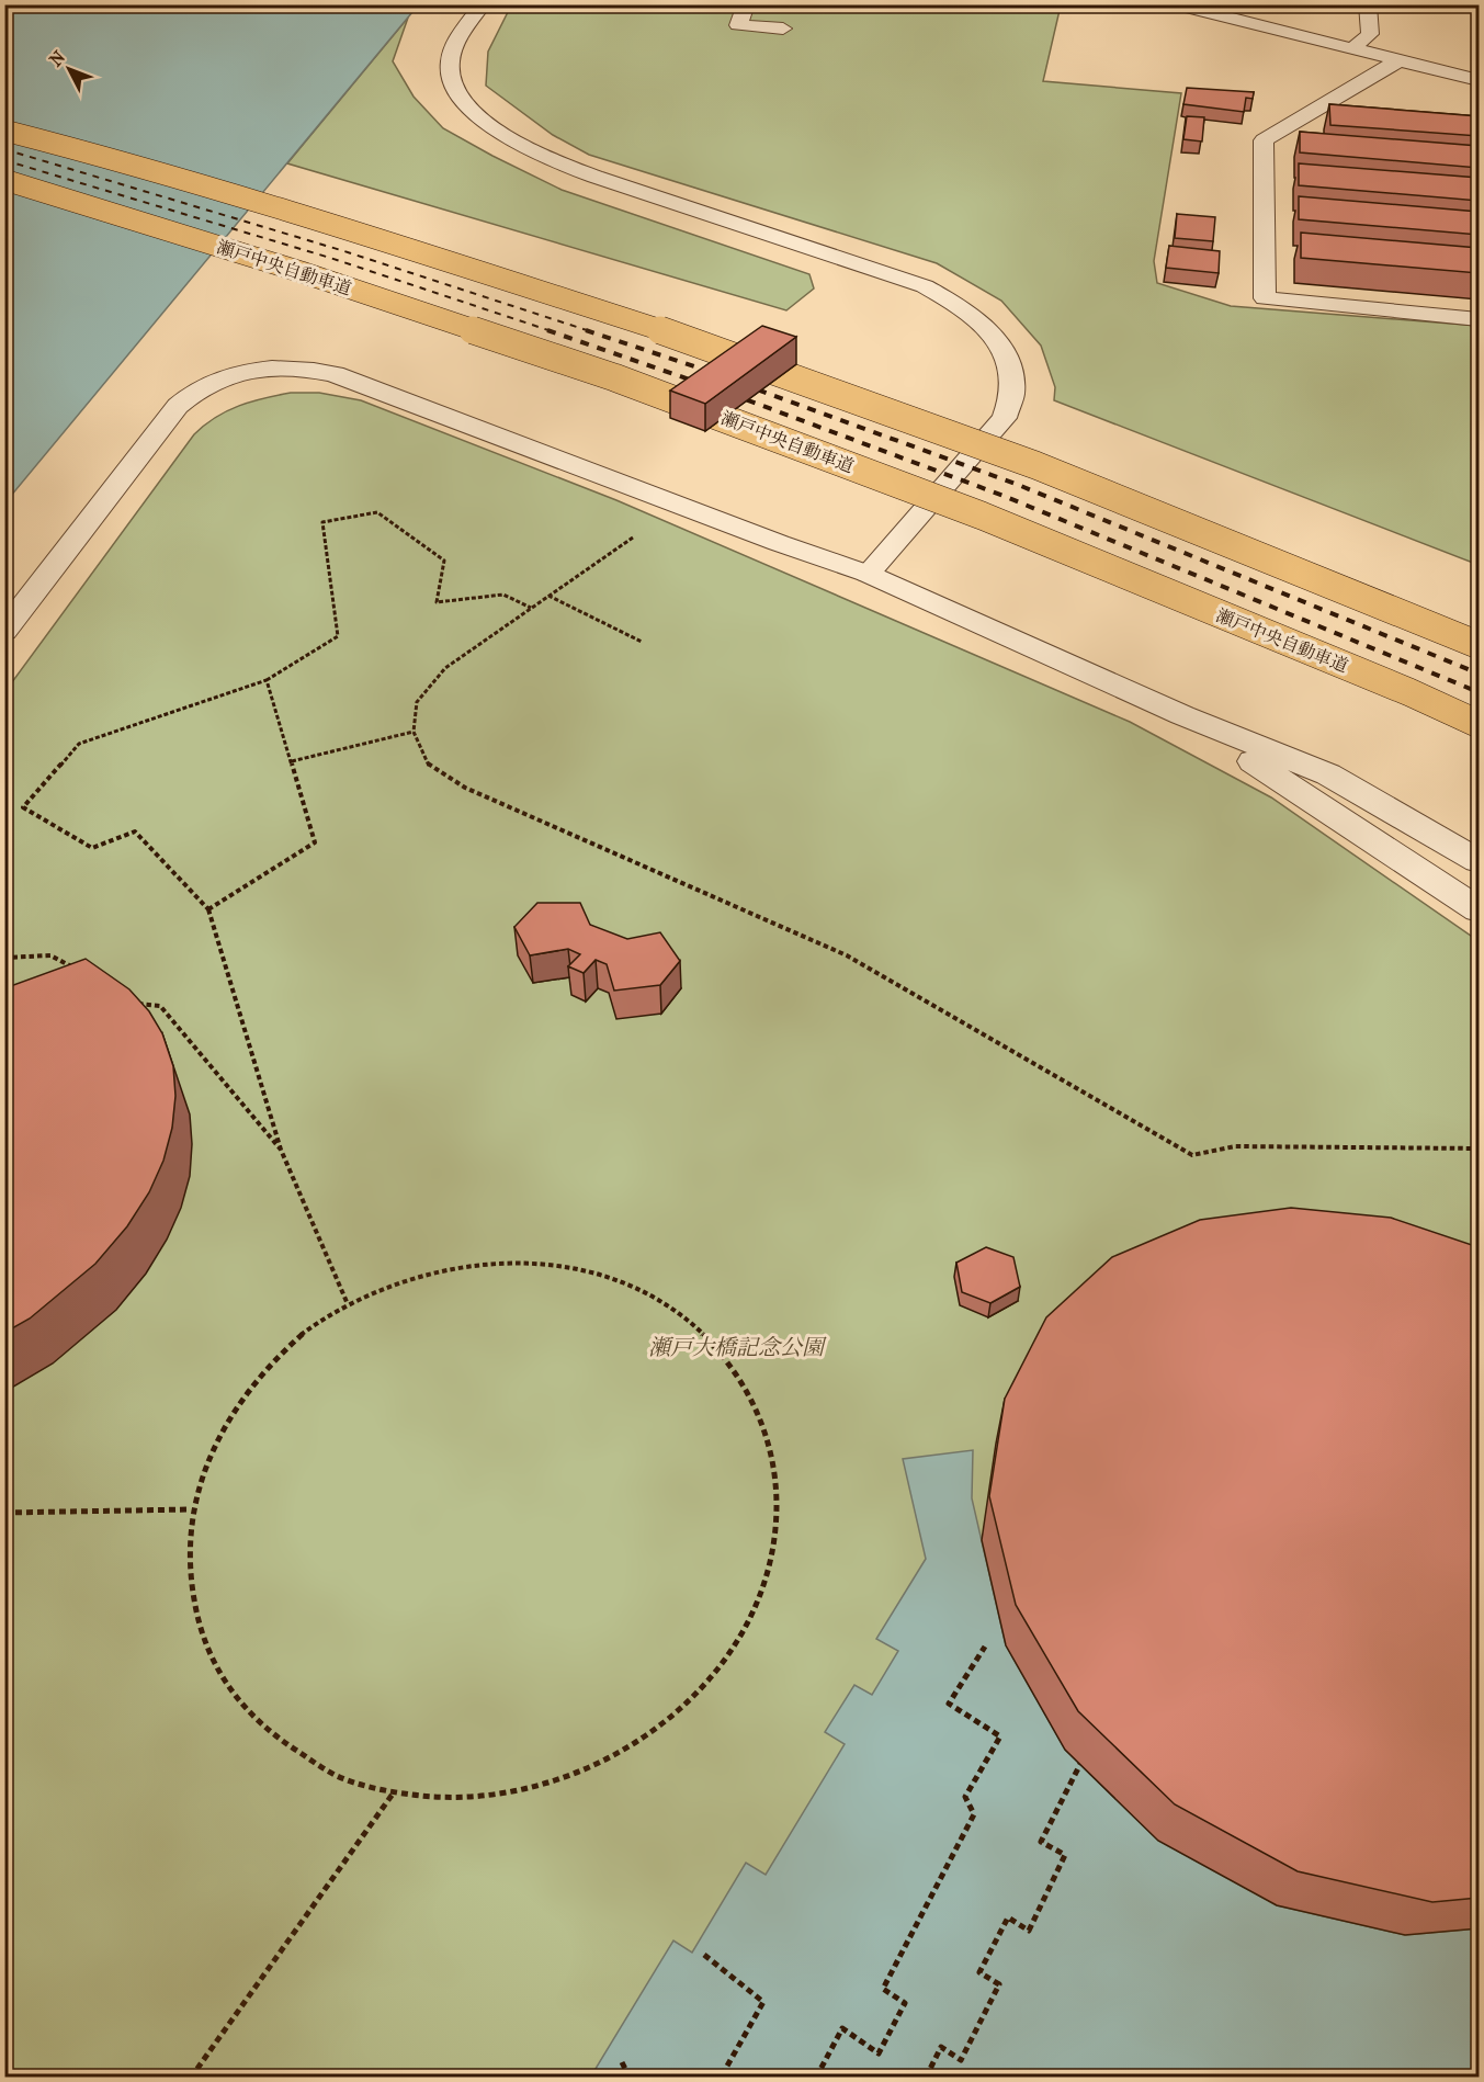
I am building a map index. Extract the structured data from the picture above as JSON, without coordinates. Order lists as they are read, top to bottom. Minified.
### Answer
{"streets":{"highway":["瀬戸中央自動車道"]},"parks":["瀬戸大橋記念公園"],"north":"top left"}
